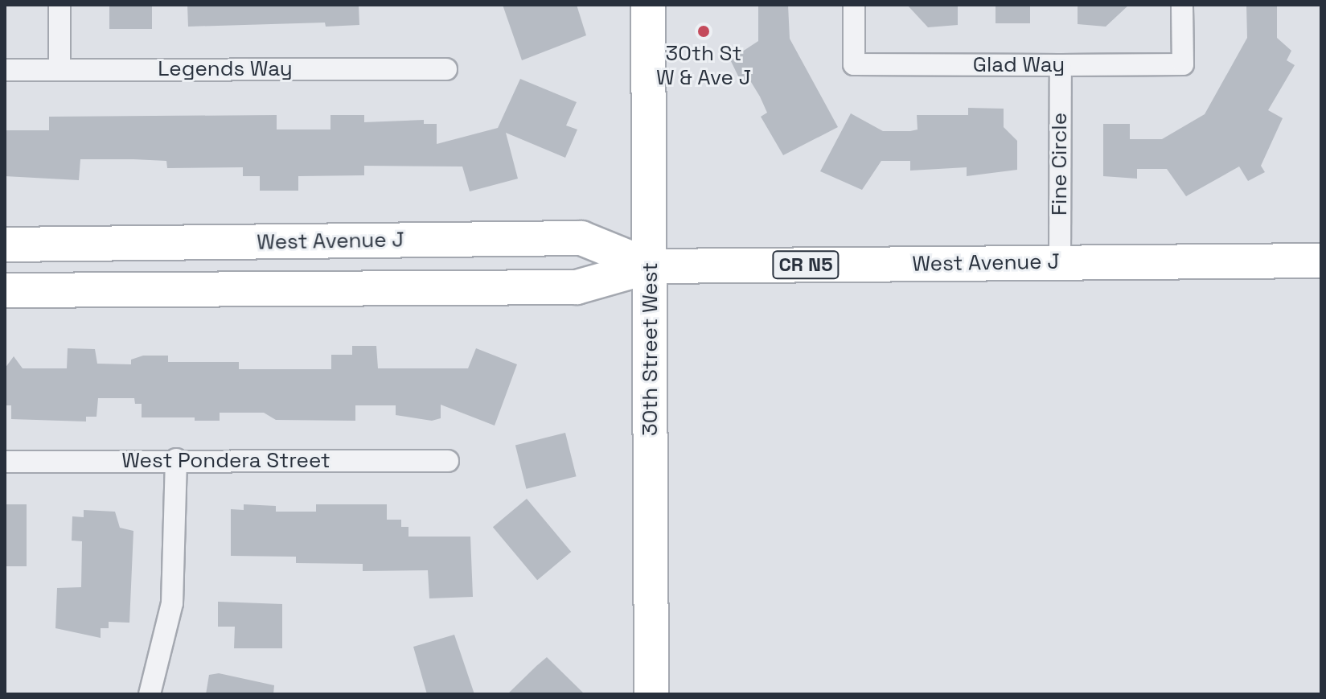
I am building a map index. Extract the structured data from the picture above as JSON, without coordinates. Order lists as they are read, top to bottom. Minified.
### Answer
{"streets":{"main road":["West Avenue J","CR N5","30th Street West"],"street":["Glad Way","Legends Way","Fine Circle","West Pondera Street"]},"crossings":[["Glad Way","Fine Circle"],["Fine Circle","West Avenue J"],["West Avenue J","30th Street West"]],"places":["30th St W & Ave J"]}
